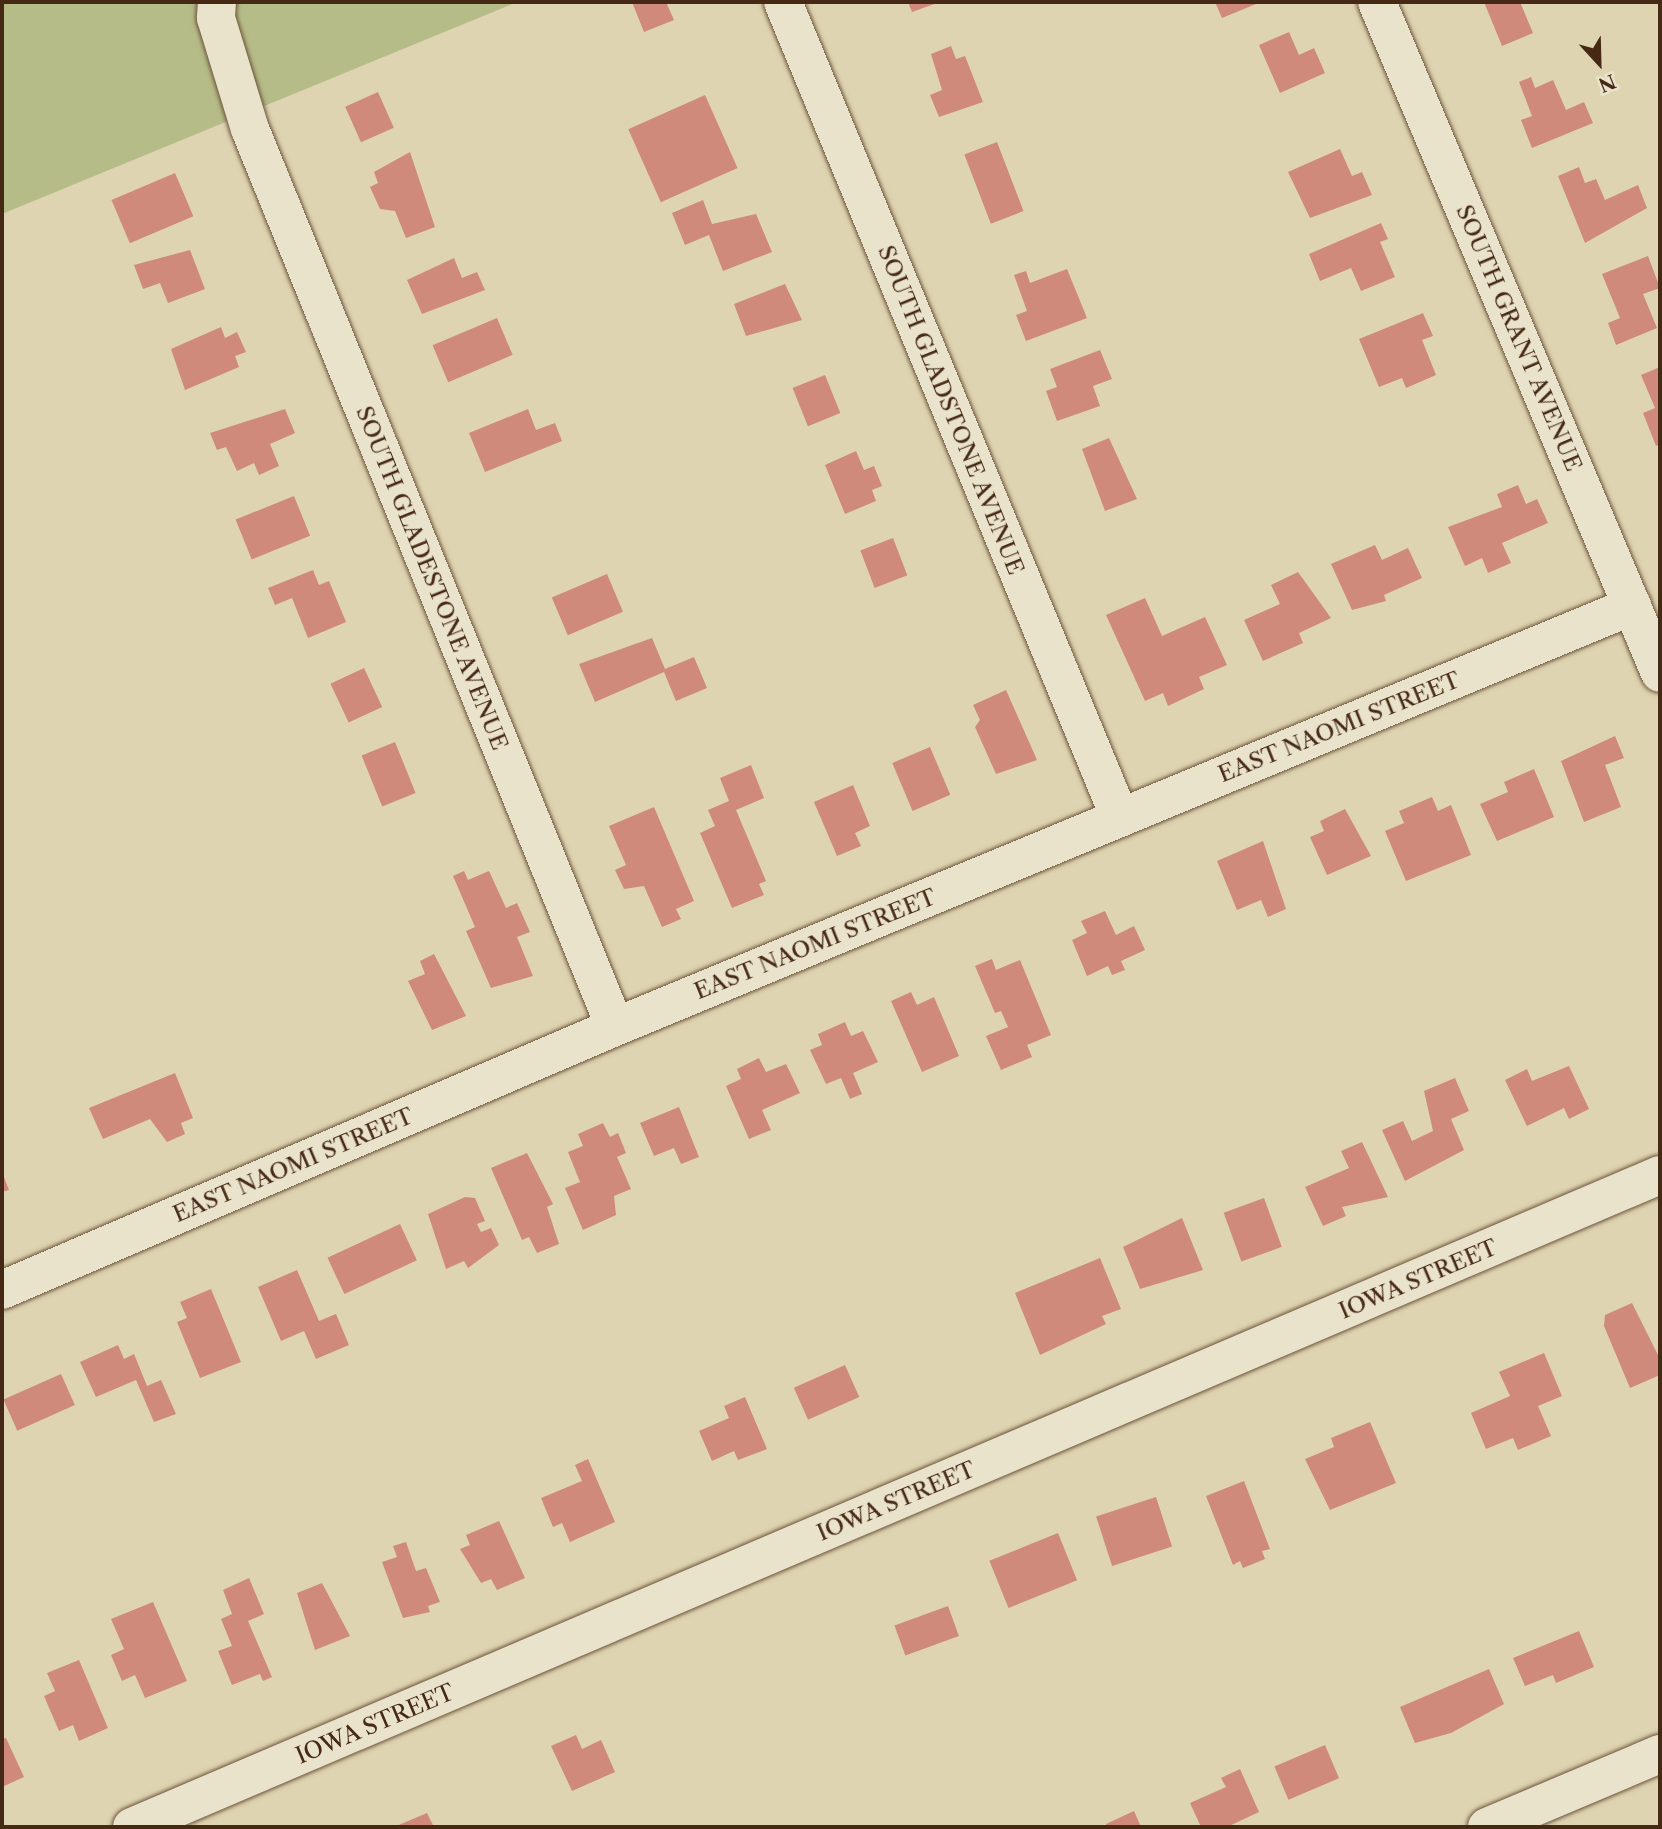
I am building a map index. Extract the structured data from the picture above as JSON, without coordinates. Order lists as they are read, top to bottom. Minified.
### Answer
{"streets":{"street":["SOUTH GRANT AVENUE","SOUTH GLADSTONE AVENUE","SOUTH GLADESTONE AVENUE","EAST NAOMI STREET","IOWA STREET"]},"crossings":[["SOUTH GRANT AVENUE","EAST NAOMI STREET"],["SOUTH GLADSTONE AVENUE","EAST NAOMI STREET"],["SOUTH GLADESTONE AVENUE","EAST NAOMI STREET"]],"north":"bottom"}
